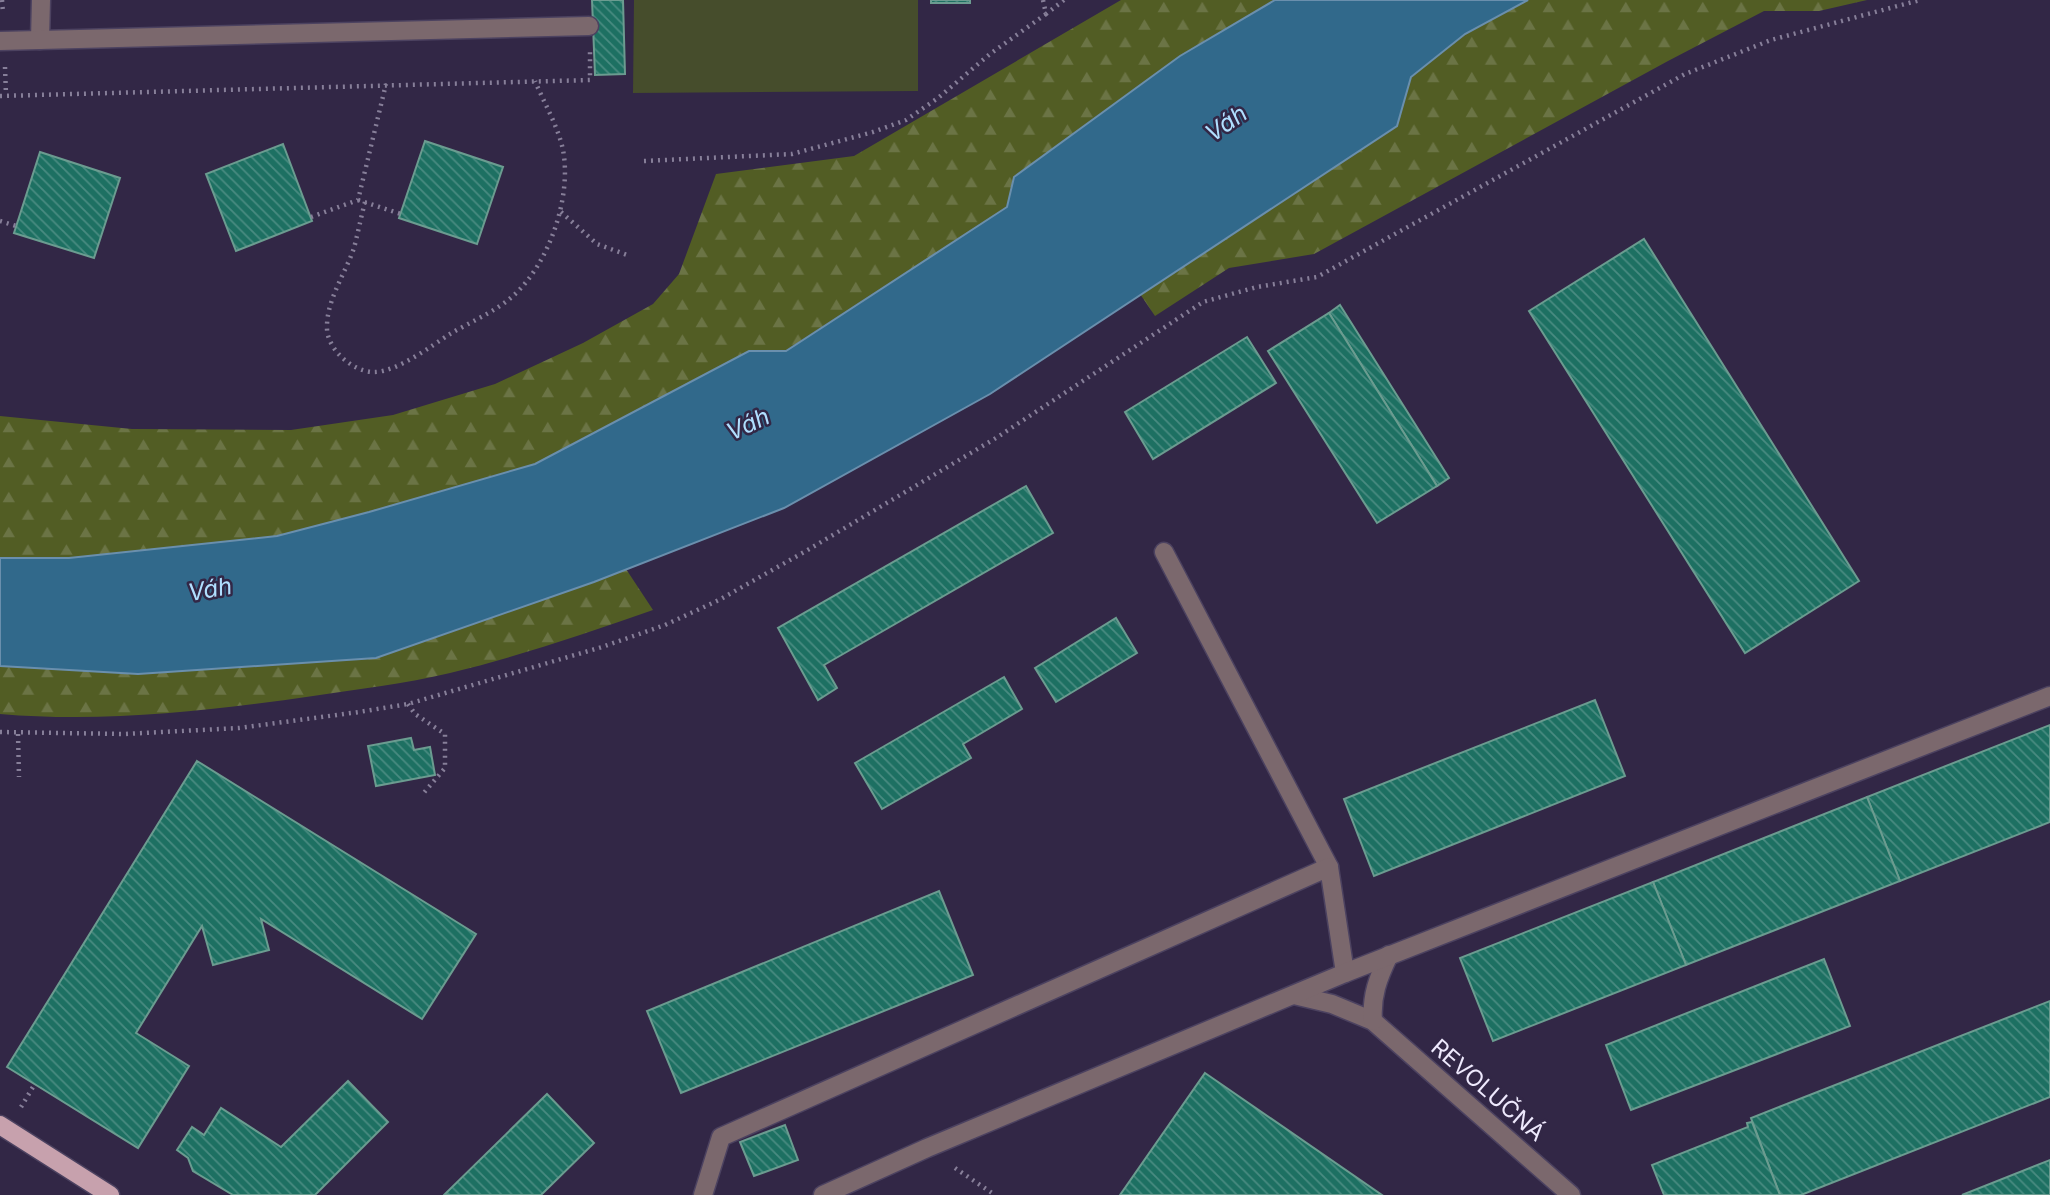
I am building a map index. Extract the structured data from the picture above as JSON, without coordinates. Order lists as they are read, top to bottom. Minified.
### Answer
{"streets":{"street":["REVOLUČNÁ"]},"water":["Váh"]}
